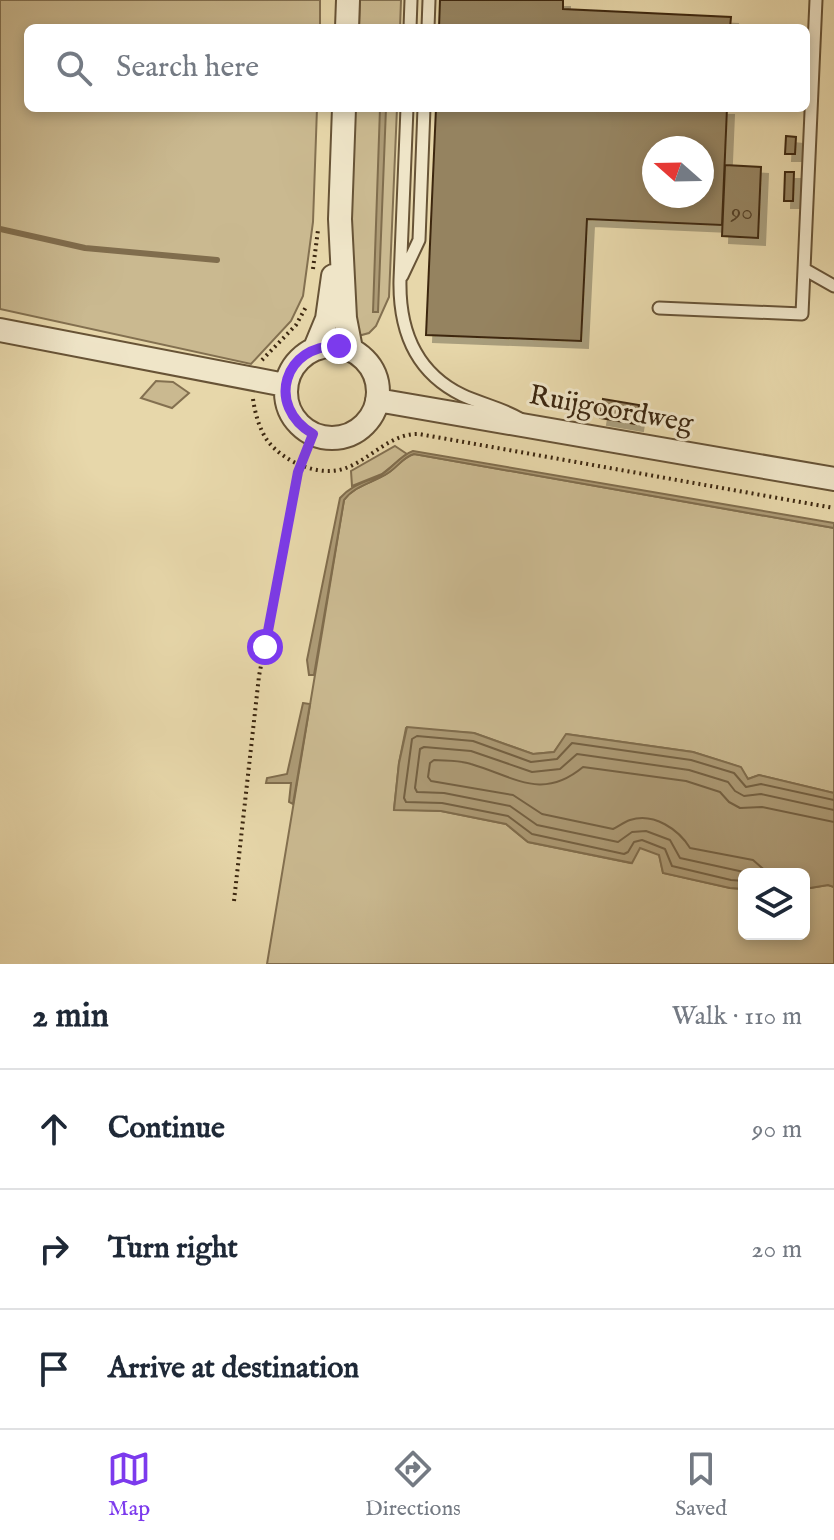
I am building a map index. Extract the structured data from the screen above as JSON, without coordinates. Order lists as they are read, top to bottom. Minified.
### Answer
{"streets":{"street":["Ruijgoordweg"]},"house_numbers":["90"],"north":"left","page":{"search":"Search here","heading":["2 min","Walk · 110 m"],"list":[["Continue","90 m"],["Turn right","20 m"],"Arrive at destination"],"nav":["Map","Directions","Saved"]}}
